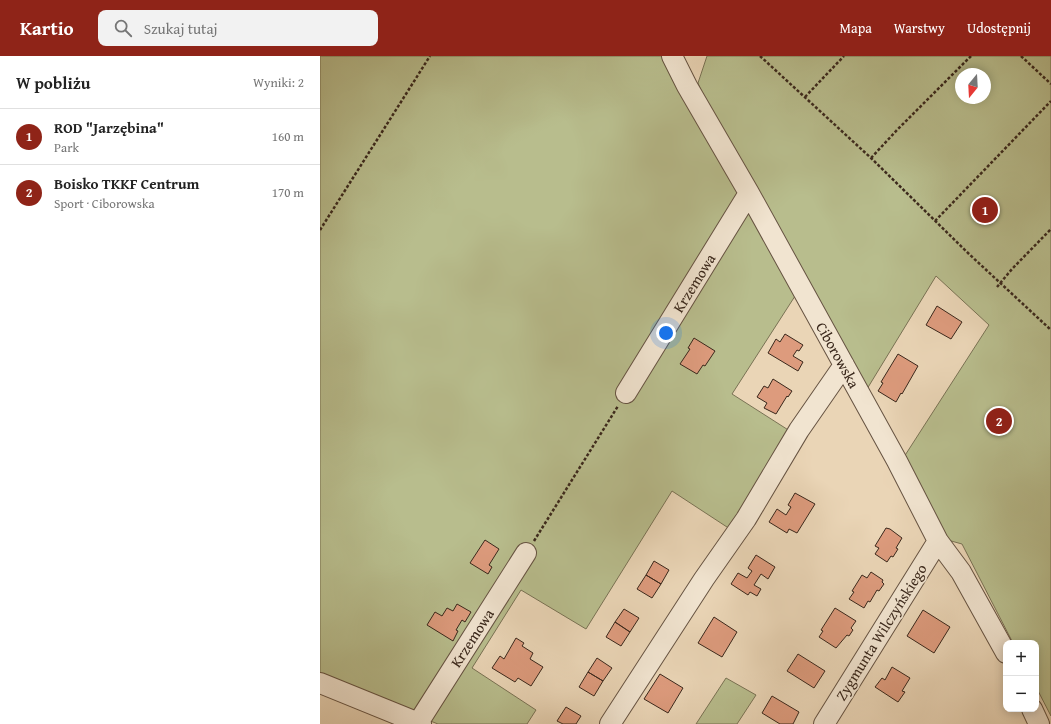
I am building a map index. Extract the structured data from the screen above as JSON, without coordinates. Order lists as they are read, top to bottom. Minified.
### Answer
{"streets":{"street":["Krzemowa","Ciborowska","Zygmunta Wilczyńskiego"]},"crossings":[["Krzemowa","Ciborowska"],["Ciborowska","Zygmunta Wilczyńskiego"]],"north":"bottom","page":{"header":"Kartio","search":"Szukaj tutaj","nav":["Mapa","Warstwy","Udostępnij"],"heading":["W pobliżu","Wyniki: 2"],"list":[{"mark":"1","name":"ROD \"Jarzębina\"","note":"Park","value":"160 m"},{"mark":"2","name":"Boisko TKKF Centrum","note":"Sport · Ciborowska","value":"170 m"}],"pins":["1","2"],"map_buttons":["+","−"]}}
